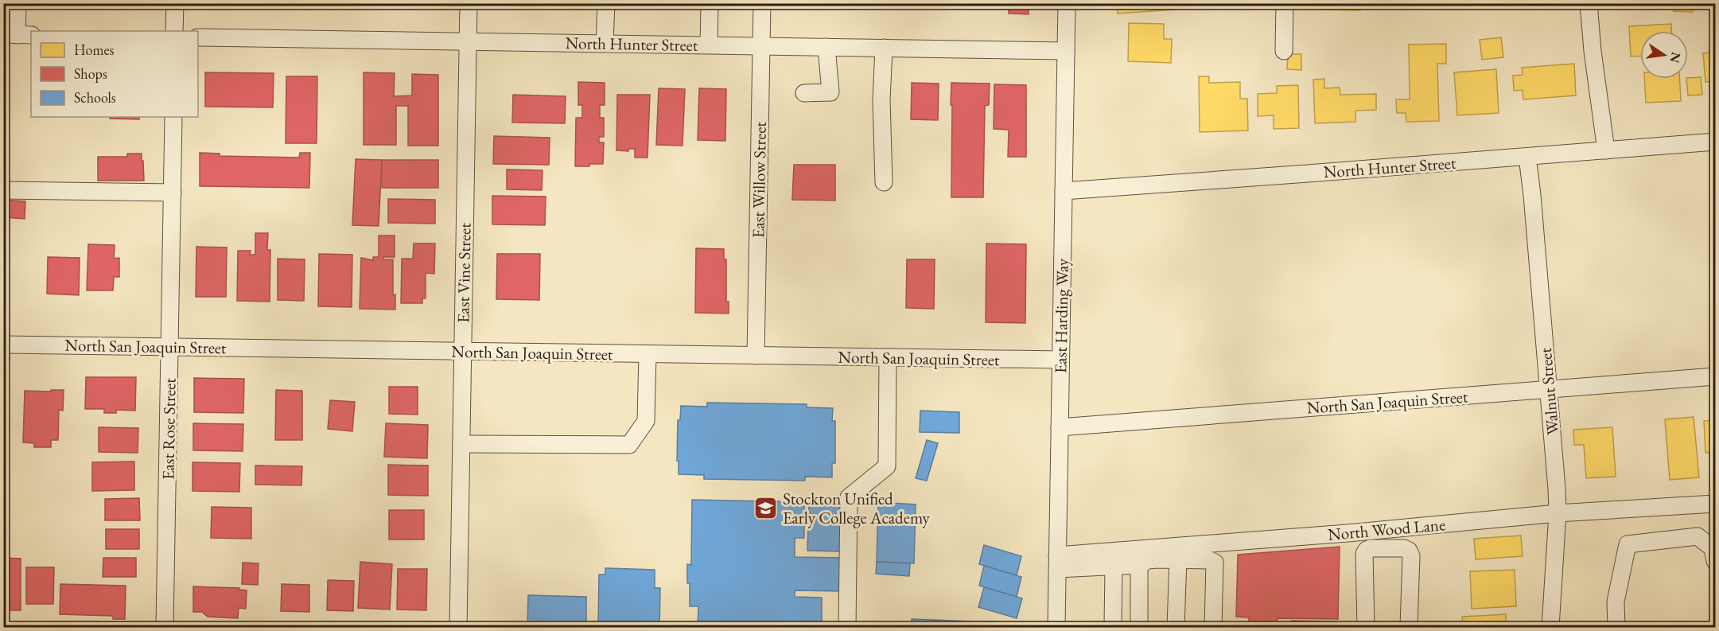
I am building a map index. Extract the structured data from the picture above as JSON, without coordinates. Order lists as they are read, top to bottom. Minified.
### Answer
{"streets":{"street":["North Hunter Street","East Willow Street","East Vine Street","East Harding Way","North San Joaquin Street","Walnut Street","East Rose Street","North Wood Lane"]},"crossings":[["North Hunter Street","East Willow Street"],["North Hunter Street","East Vine Street"],["North Hunter Street","East Harding Way"],["North Hunter Street","Walnut Street"],["East Willow Street","North San Joaquin Street"],["East Vine Street","North San Joaquin Street"],["East Harding Way","North San Joaquin Street"],["East Harding Way","North Wood Lane"],["North San Joaquin Street","Walnut Street"],["North San Joaquin Street","East Rose Street"],["Walnut Street","North Wood Lane"]],"places":{"school or university":["Stockton Unified Early College Academy"]},"legend":["Homes","Shops","Schools"],"north":"right"}
